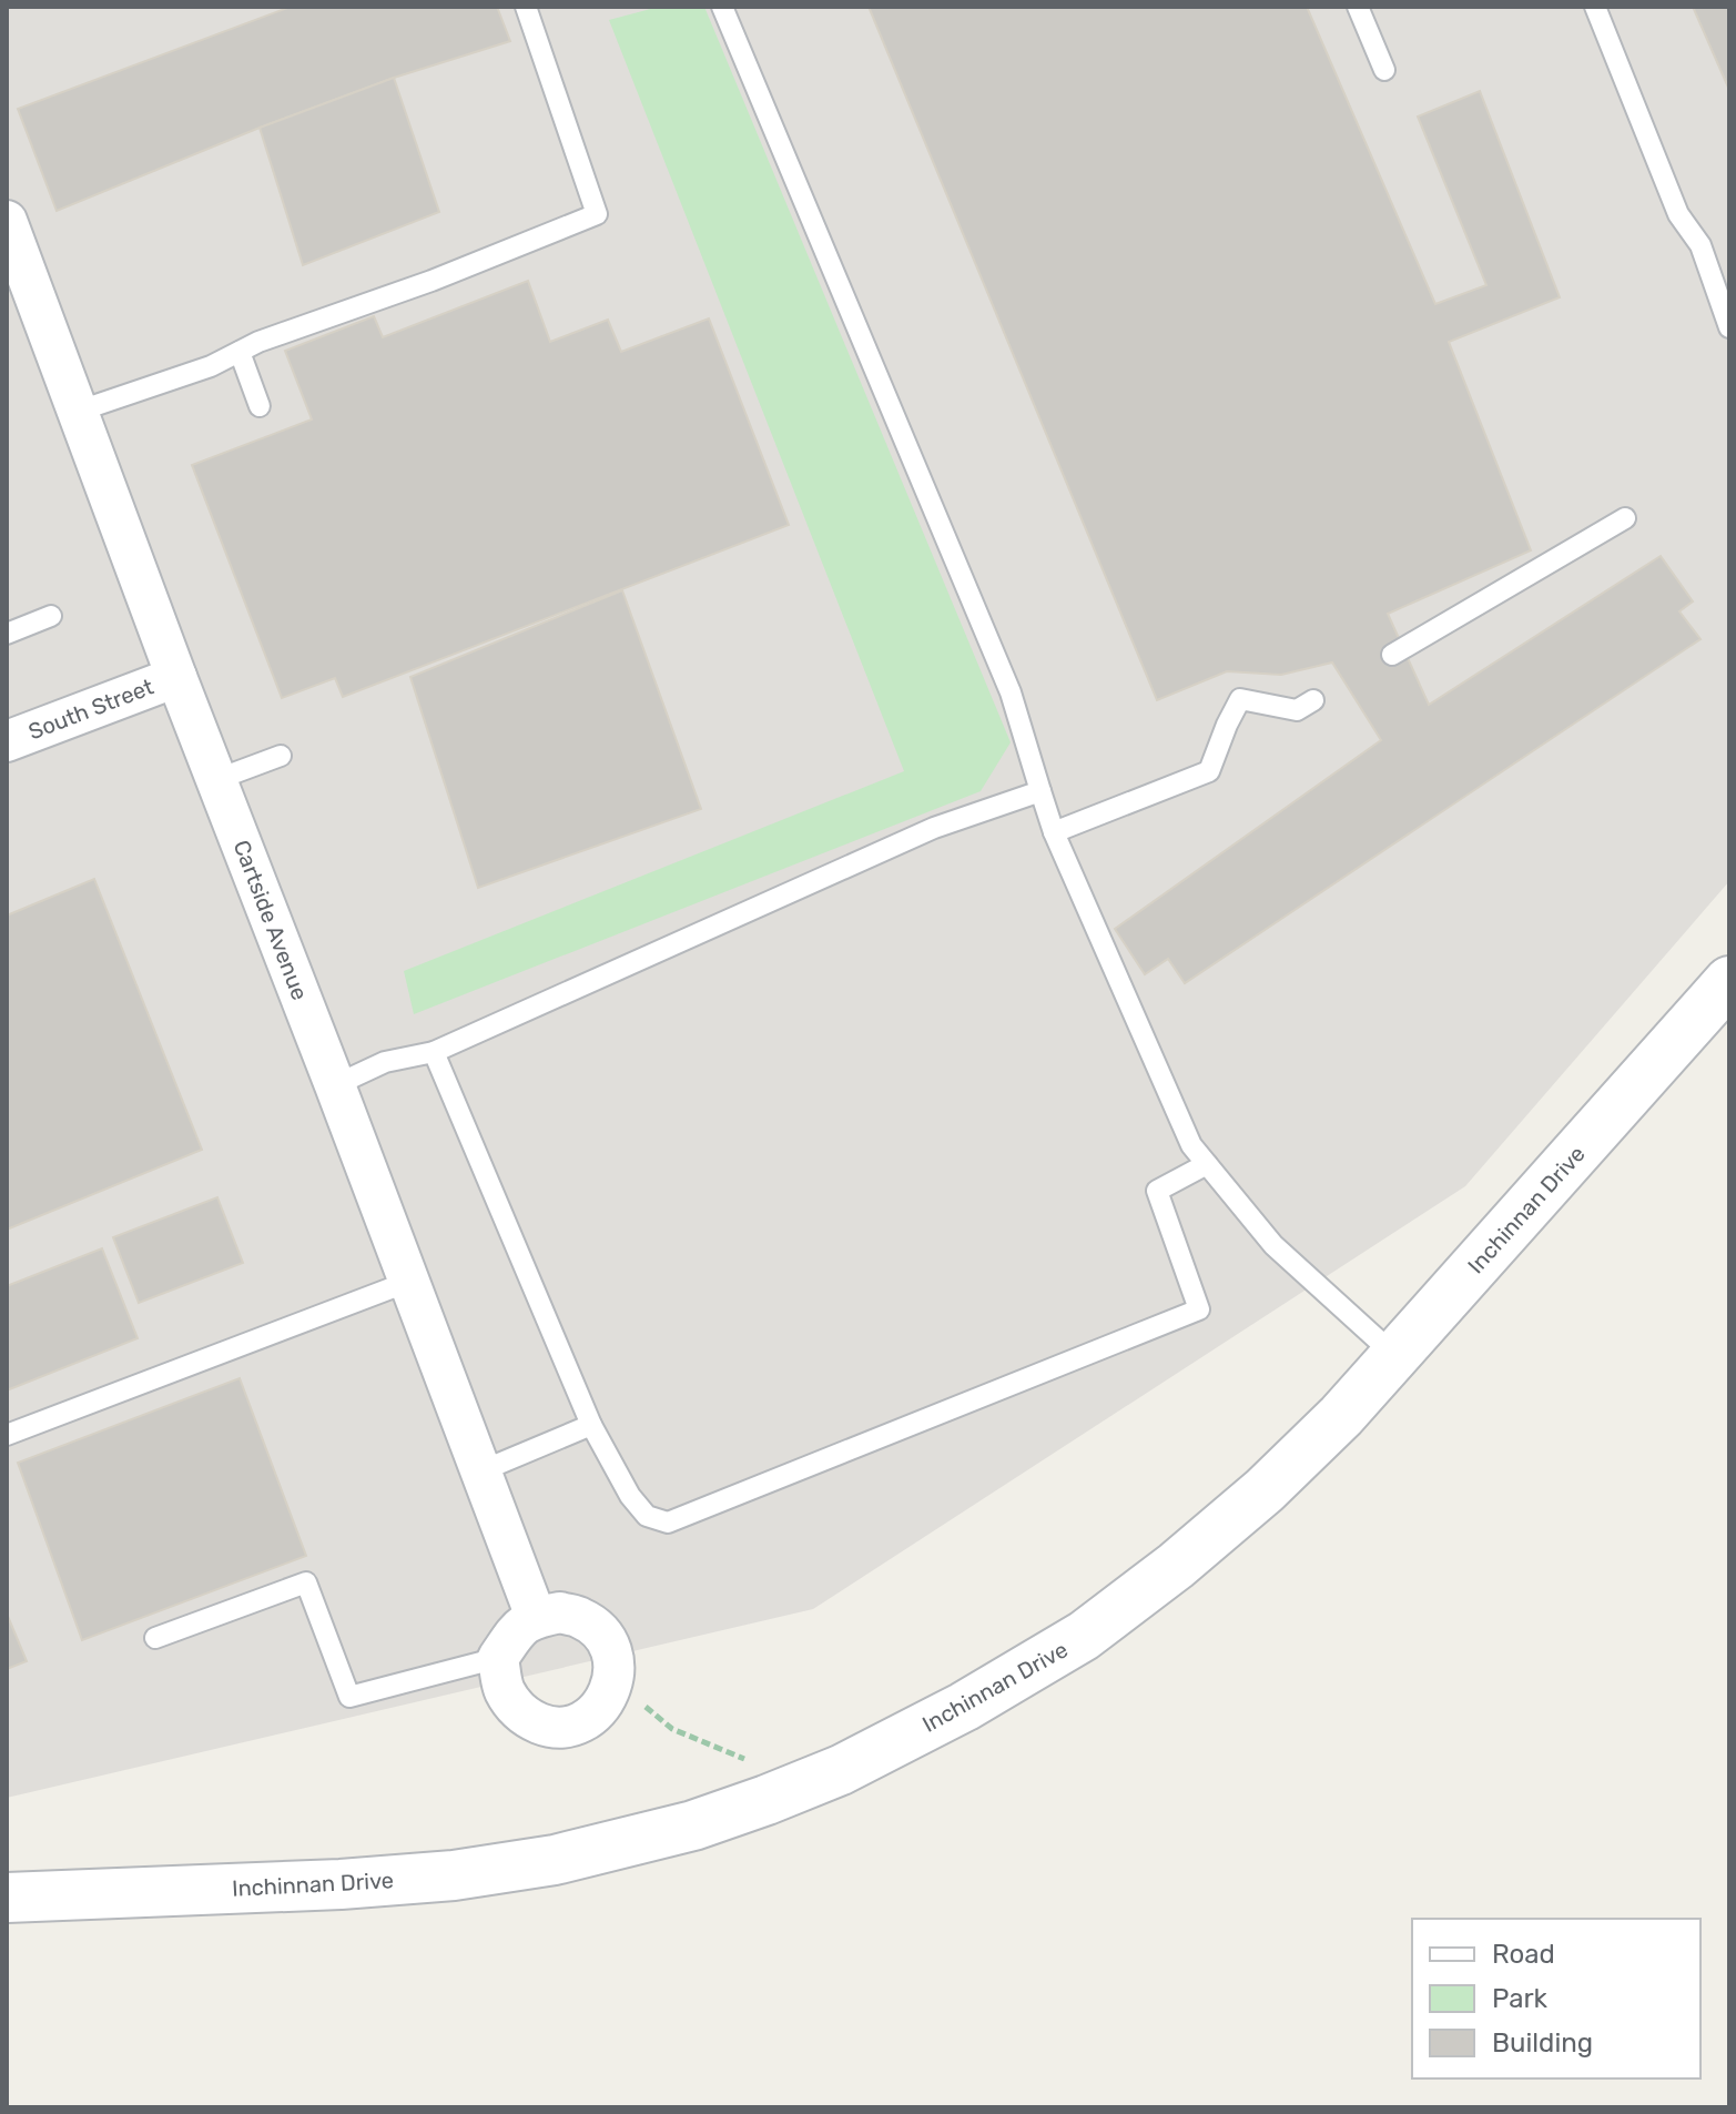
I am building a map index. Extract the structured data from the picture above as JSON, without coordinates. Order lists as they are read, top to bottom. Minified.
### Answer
{"streets":{"street":["South Street","Cartside Avenue","Inchinnan Drive"]},"crossings":[["South Street","Cartside Avenue"]],"legend":["Road","Park","Building"]}
